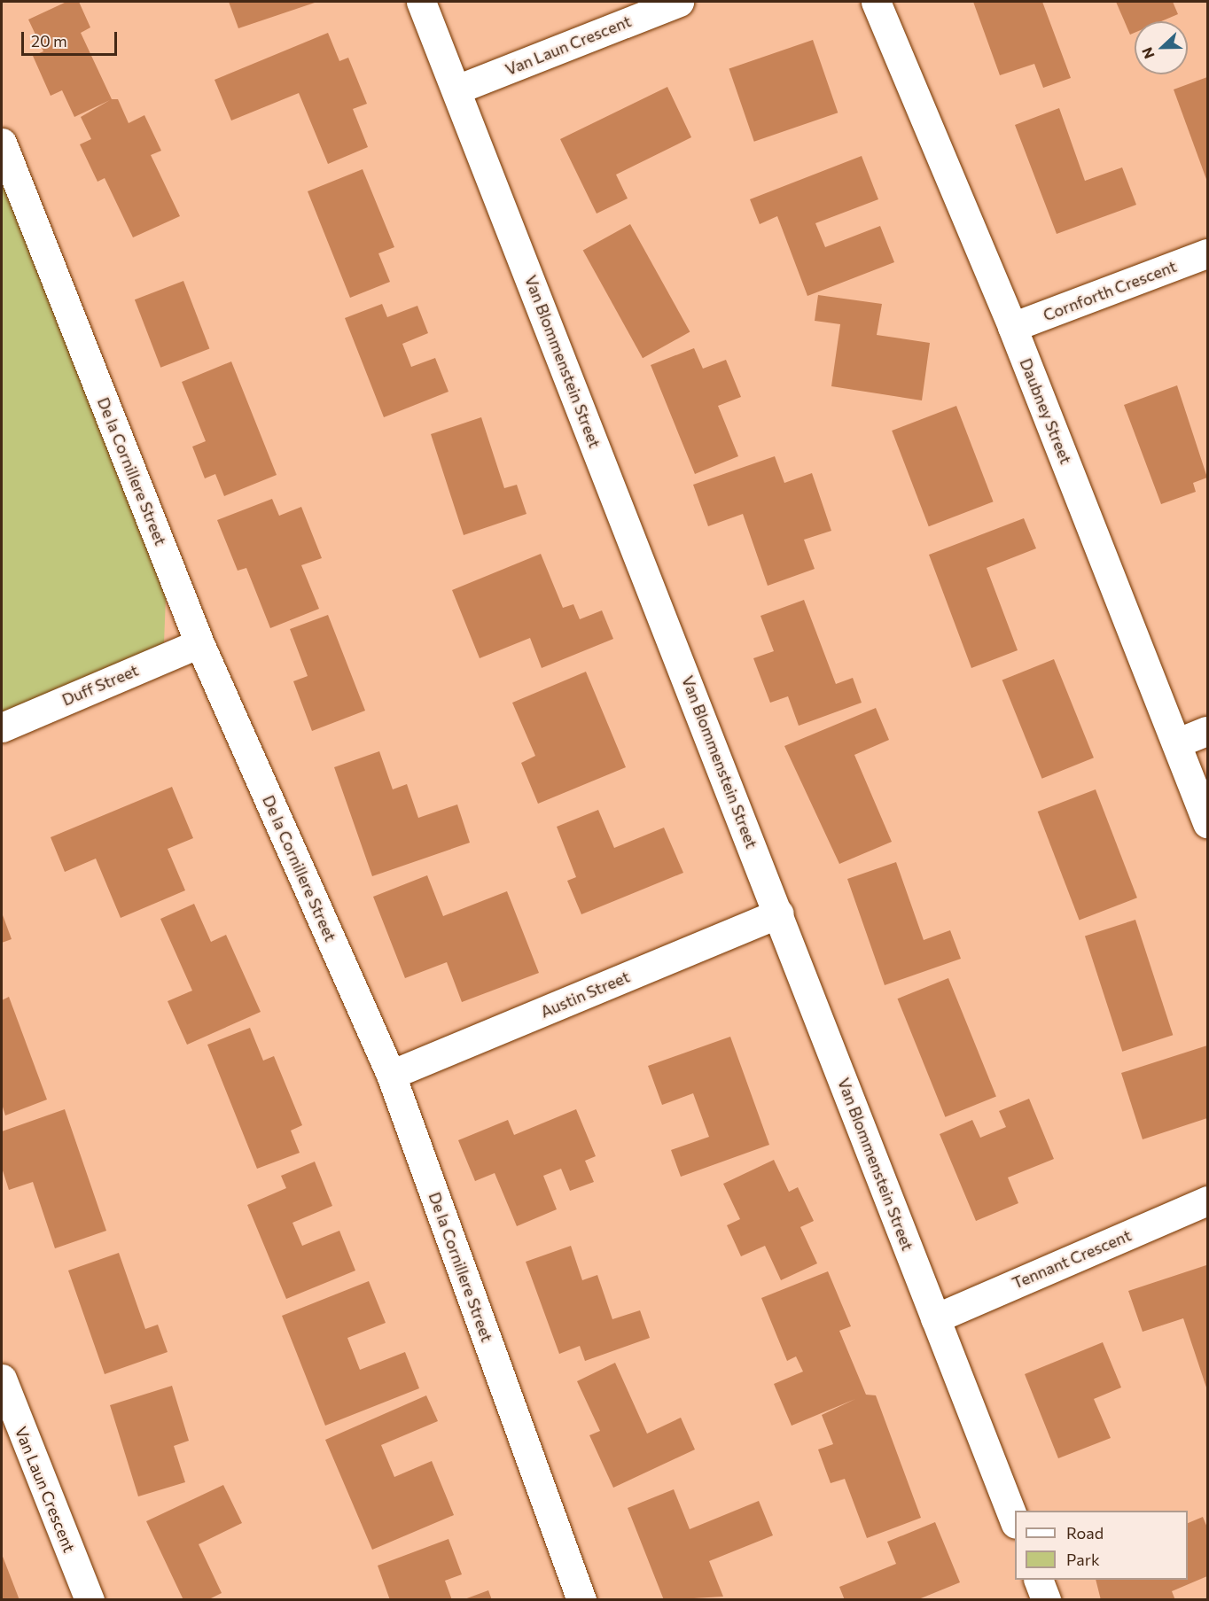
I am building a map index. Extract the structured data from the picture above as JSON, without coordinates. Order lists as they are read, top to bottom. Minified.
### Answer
{"streets":{"street":["Van Laun Crescent","Cornforth Crescent","Van Blommenstein Street","Daubney Street","De la Cornillere Street","Duff Street","Austin Street","Tennant Crescent"]},"crossings":[["Van Laun Crescent","Van Blommenstein Street"],["Cornforth Crescent","Daubney Street"],["Van Blommenstein Street","Austin Street"],["Van Blommenstein Street","Tennant Crescent"],["De la Cornillere Street","Duff Street"],["De la Cornillere Street","Austin Street"]],"legend":["Road","Park"],"scale_bar":"20 m","north":"left"}
